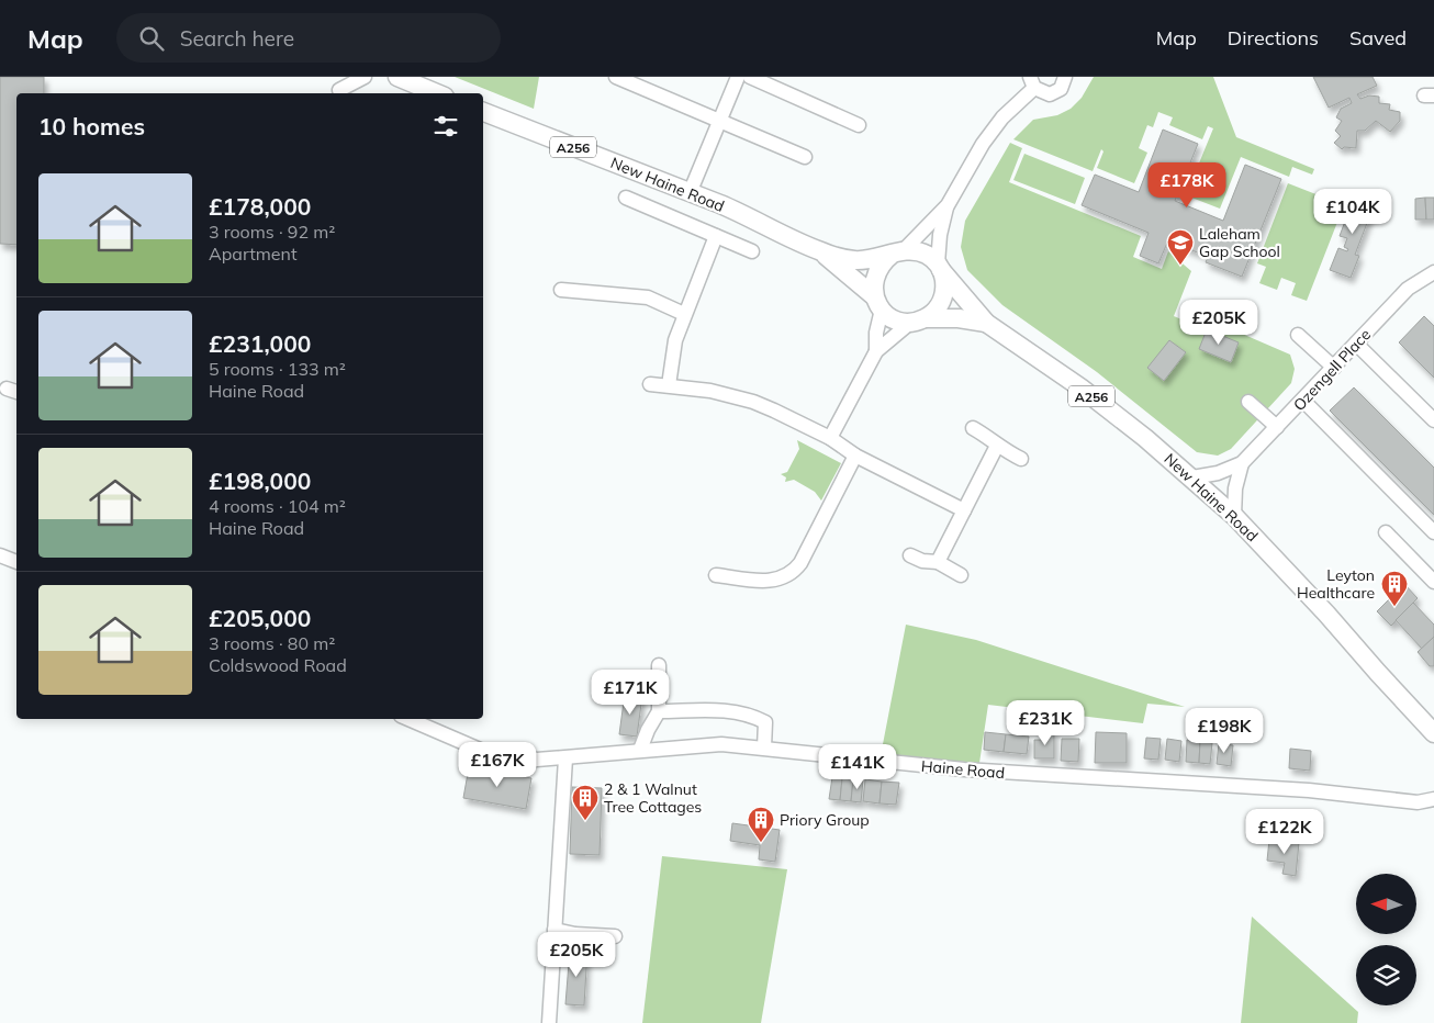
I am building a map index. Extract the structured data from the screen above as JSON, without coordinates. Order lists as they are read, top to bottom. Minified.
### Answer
{"streets":{"main road":["A256","New Haine Road"],"street":["Ozengell Place","Haine Road"]},"crossings":[["New Haine Road","Ozengell Place"]],"places":{"school or university":["Laleham Gap School"],"building":["Leyton Healthcare","2 & 1 Walnut Tree Cottages","Priory Group"]},"north":"left","page":{"header":"Map","search":"Search here","nav":["Map","Directions","Saved"],"heading":"10 homes","list":[{"name":"£178,000","note":"3 rooms · 92 m² · Apartment"},{"name":"£231,000","note":"5 rooms · 133 m² · Haine Road"},{"name":"£198,000","note":"4 rooms · 104 m² · Haine Road"},{"name":"£205,000","note":"3 rooms · 80 m² · Coldswood Road"}],"price":["£178K","£104K","£205K","£171K","£231K","£198K","£167K","£141K","£122K","£205K"]}}
